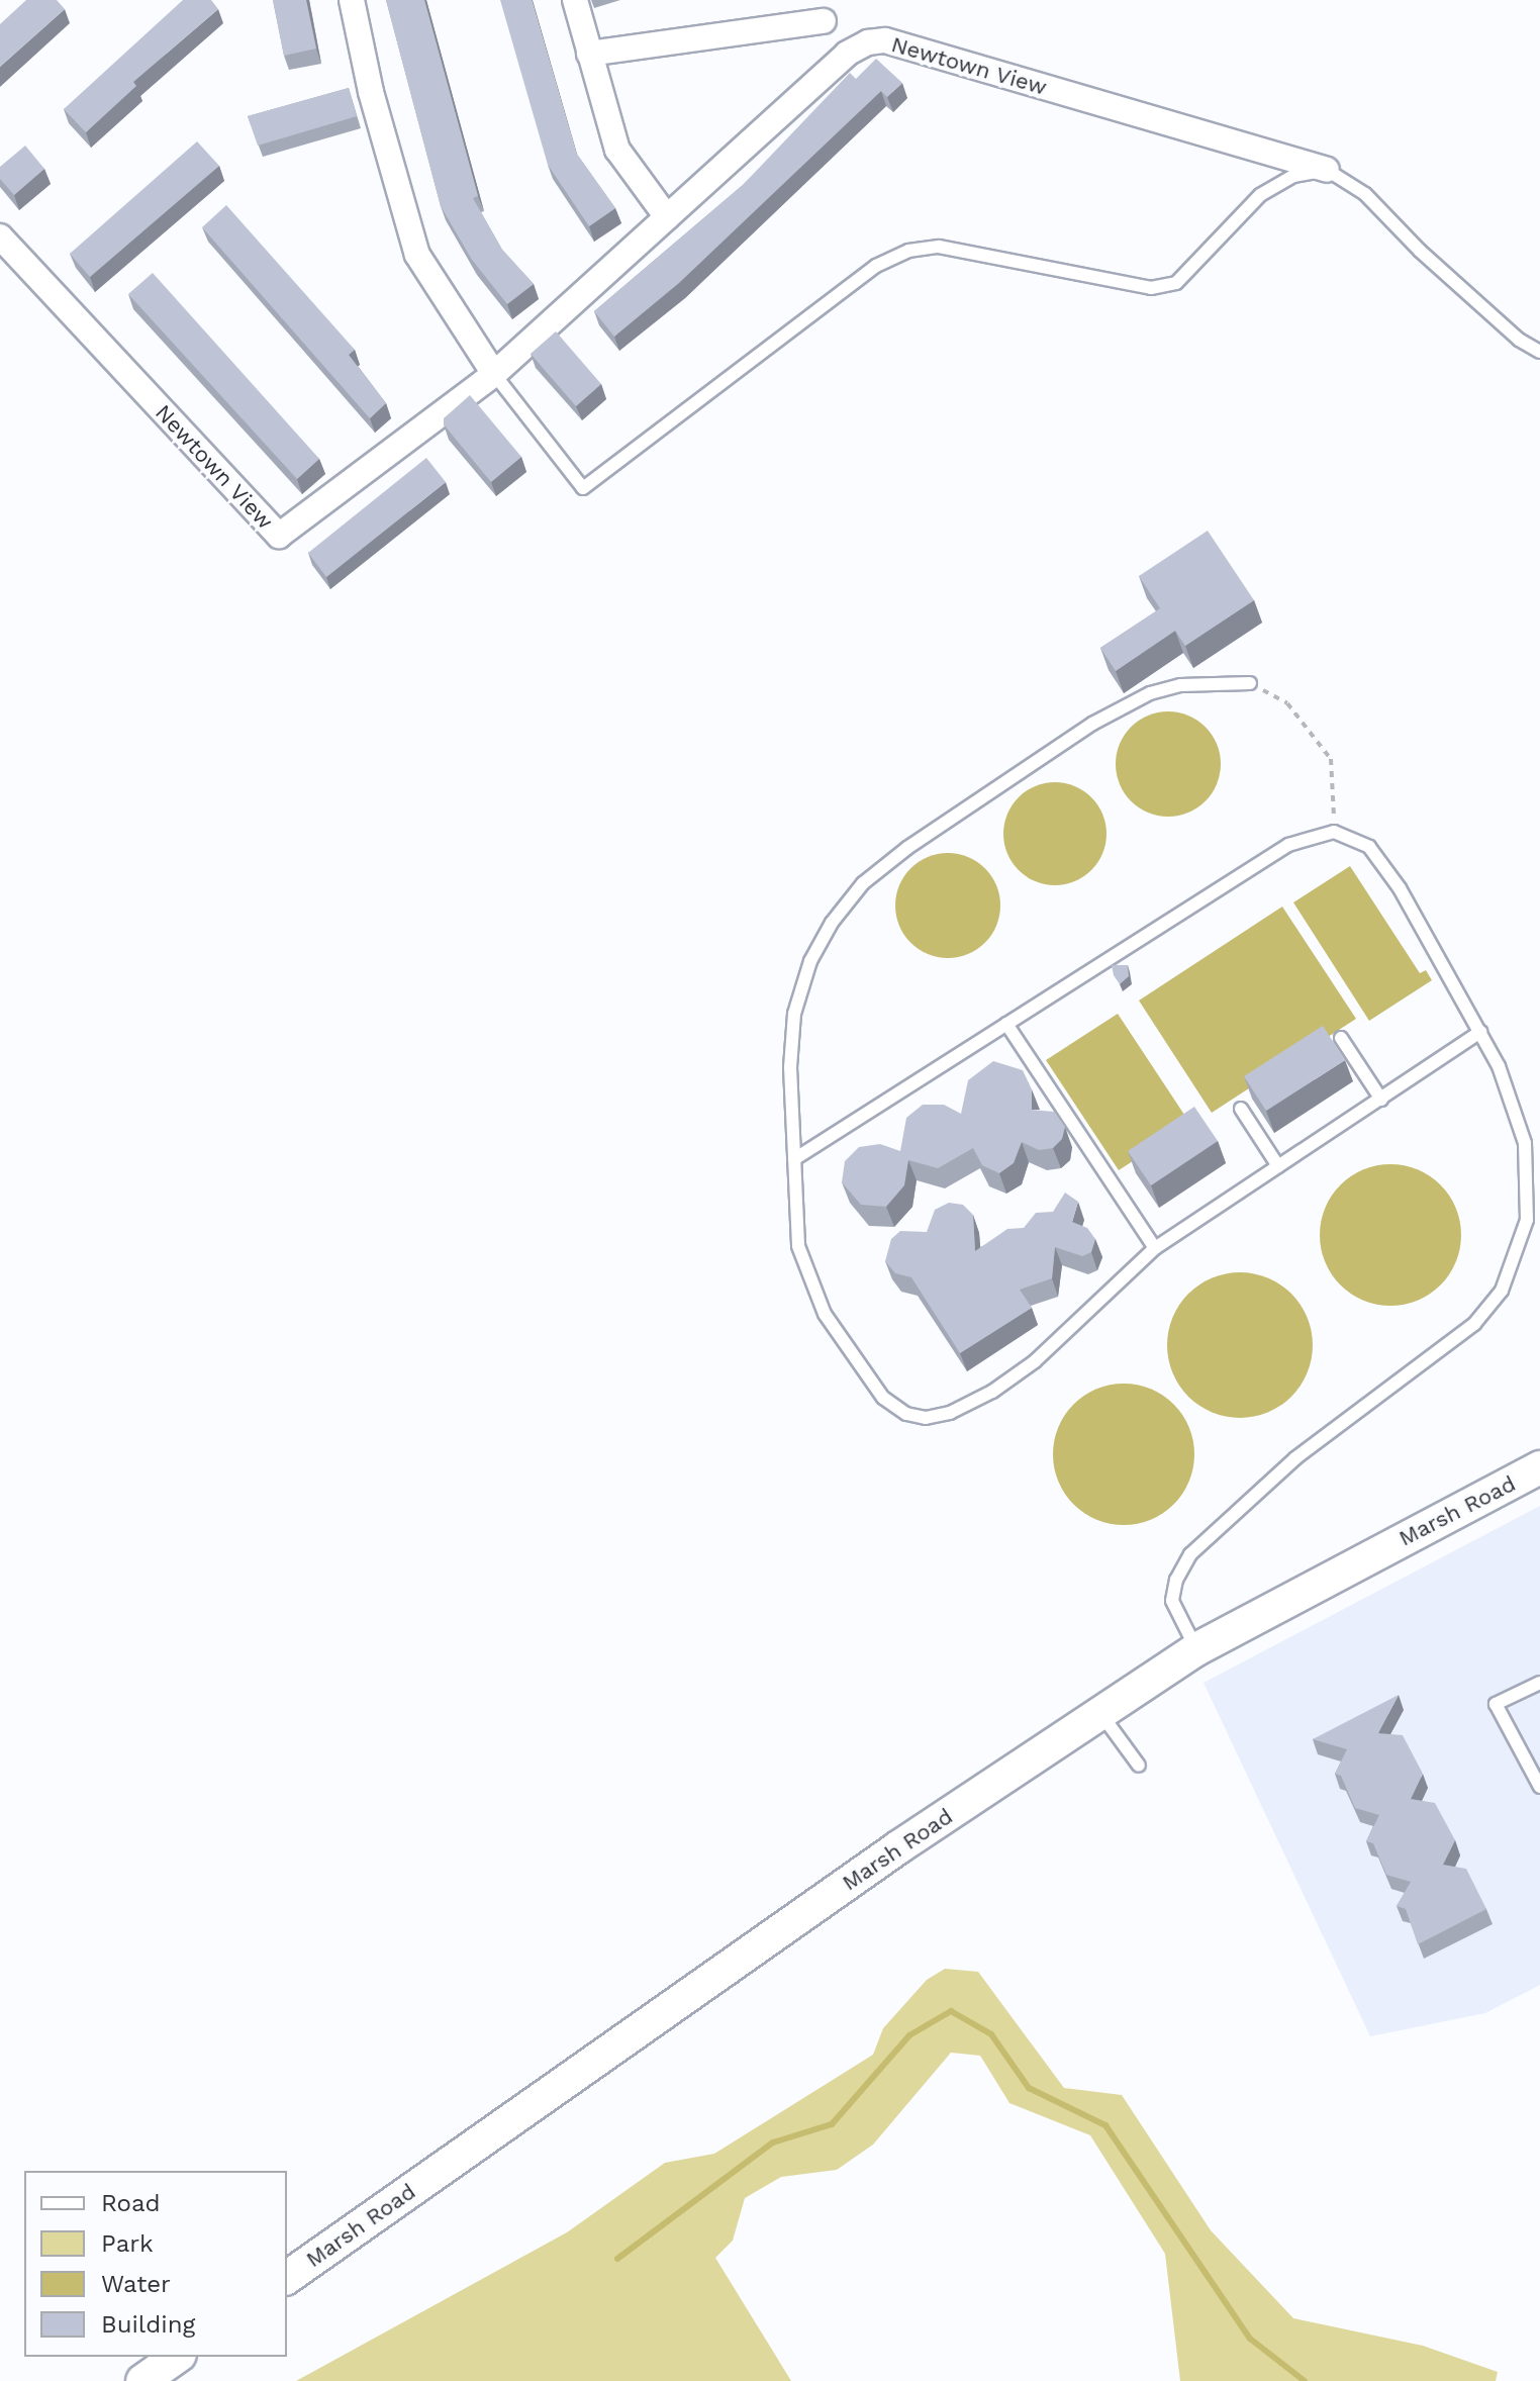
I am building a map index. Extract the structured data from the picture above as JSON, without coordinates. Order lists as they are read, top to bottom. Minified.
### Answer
{"streets":{"main road":["Marsh Road"],"street":["Newtown View"]},"legend":["Road","Park","Water","Building"]}
